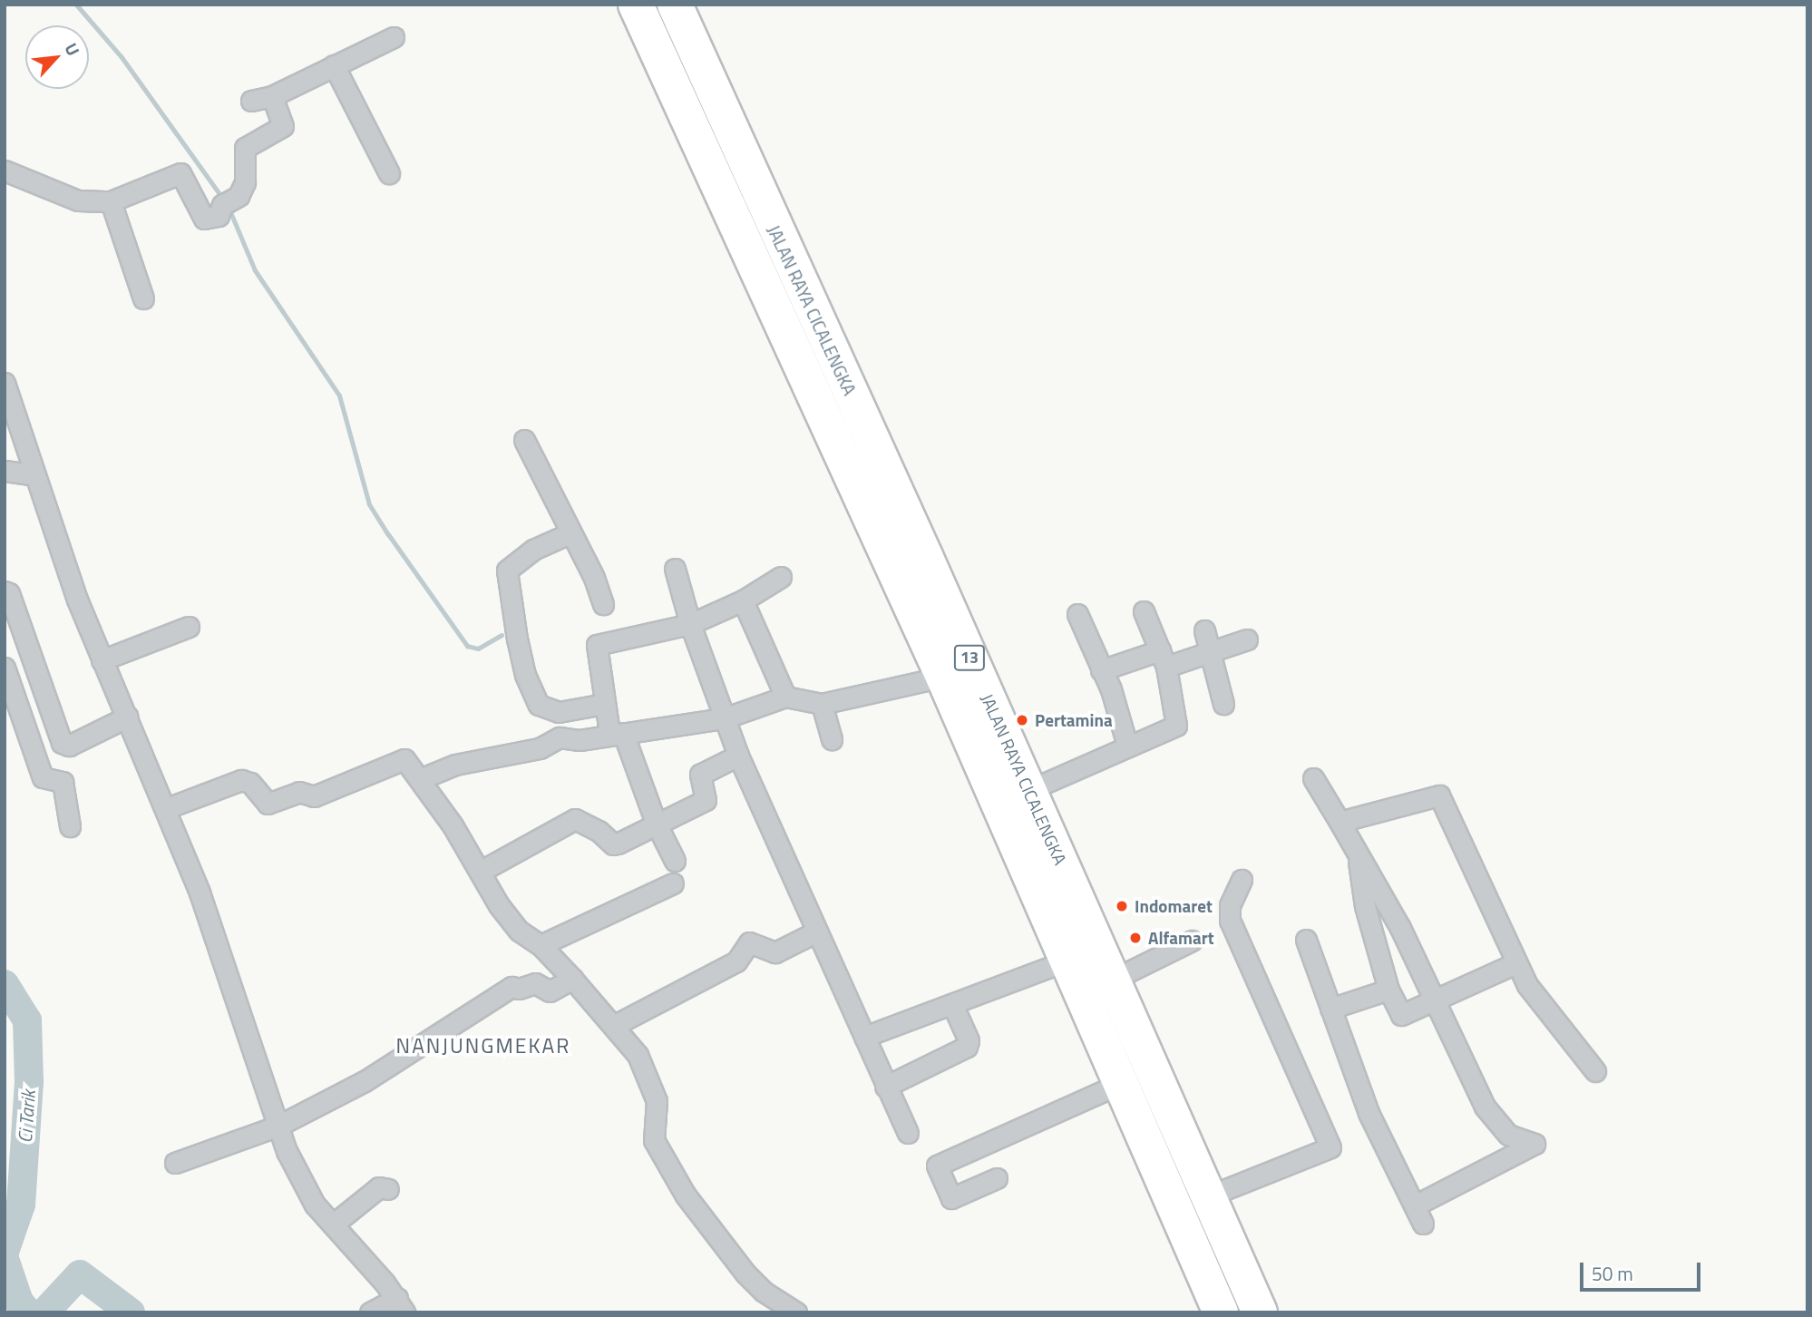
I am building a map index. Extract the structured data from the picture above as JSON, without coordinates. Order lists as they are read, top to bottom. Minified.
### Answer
{"streets":{"highway":["JALAN RAYA CICALENGKA","13"]},"districts":["NANJUNGMEKAR"],"water":["Ci Tarik"],"places":["Pertamina","Indomaret","Alfamart"],"scale_bar":"50 m","north":"top right"}
